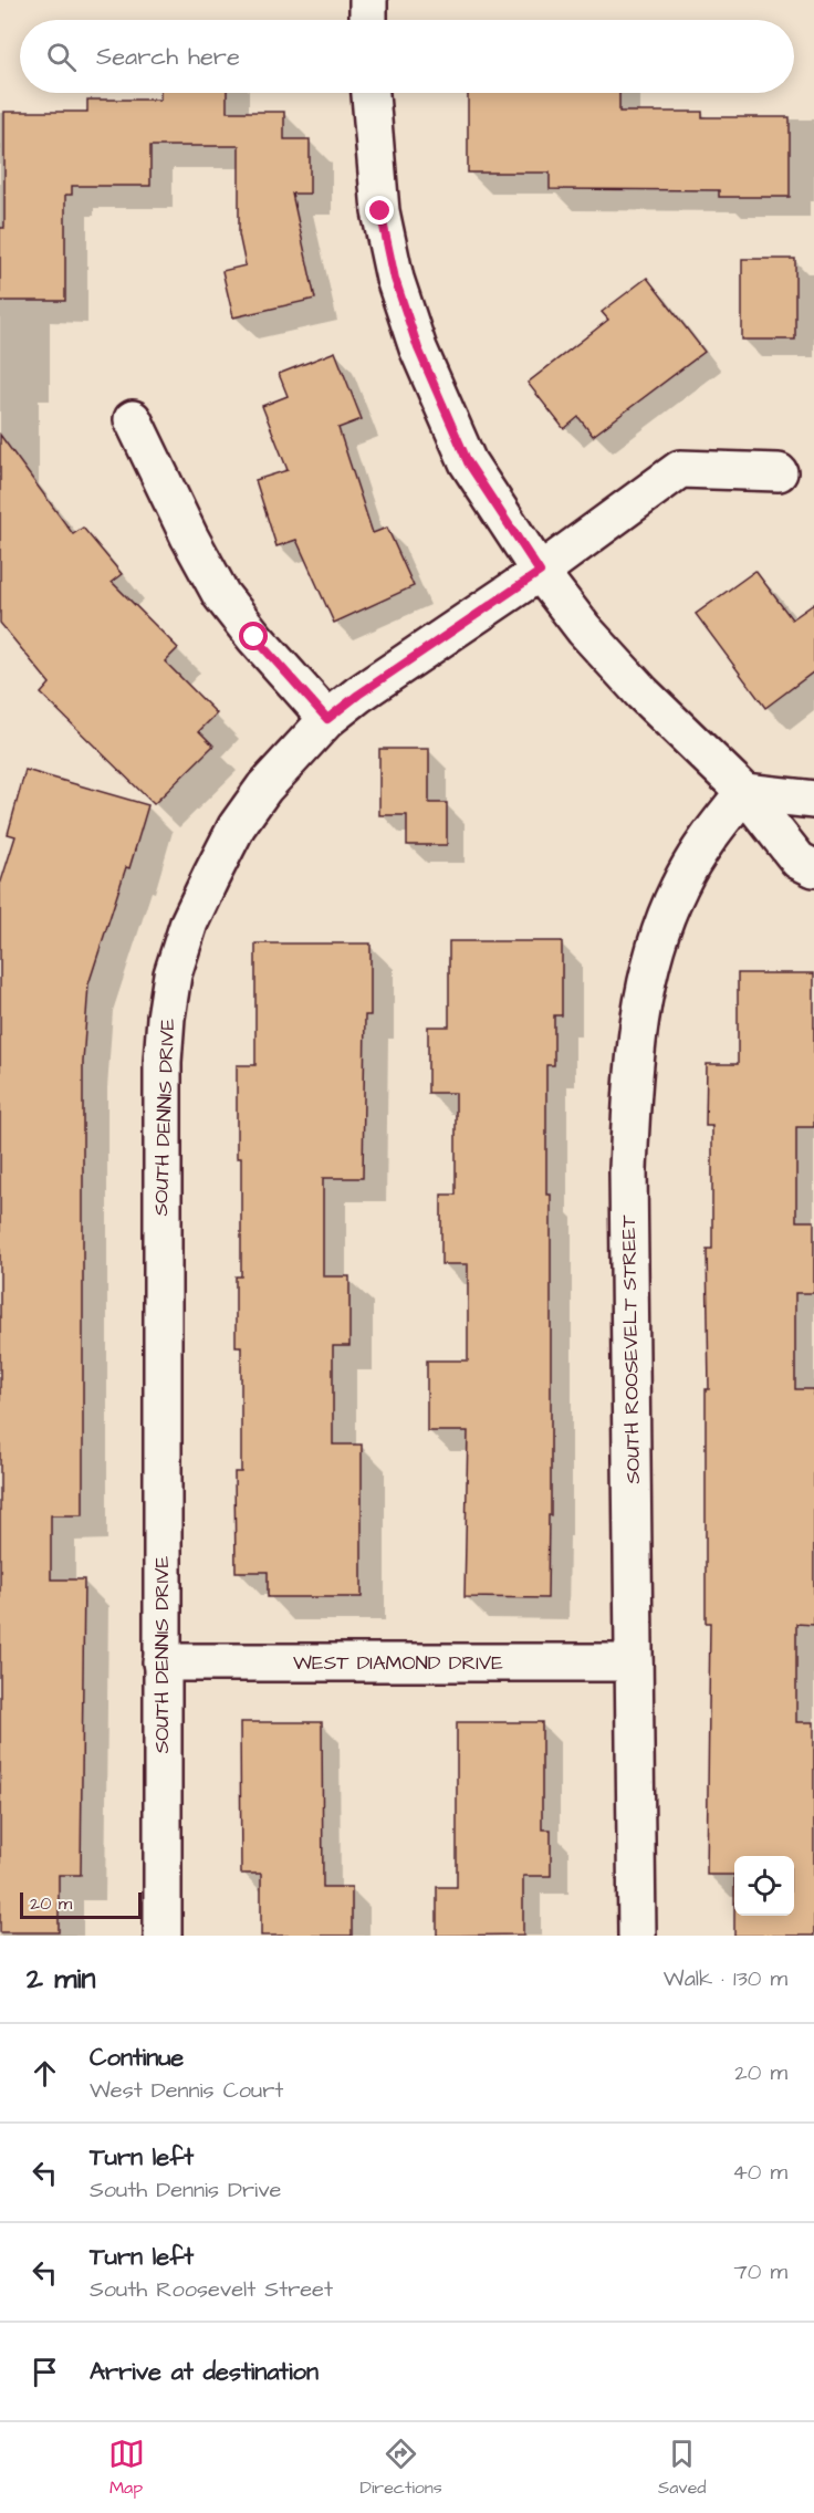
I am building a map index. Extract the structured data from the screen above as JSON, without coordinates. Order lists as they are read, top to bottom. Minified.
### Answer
{"streets":{"street":["SOUTH DENNIS DRIVE","SOUTH ROOSEVELT STREET","WEST DIAMOND DRIVE"]},"crossings":[["SOUTH DENNIS DRIVE","WEST DIAMOND DRIVE"],["SOUTH ROOSEVELT STREET","WEST DIAMOND DRIVE"]],"scale_bar":"20 m","page":{"search":"Search here","scale":"20 m","heading":["2 min","Walk · 130 m"],"list":[["Continue","West Dennis Court","20 m"],["Turn left","South Dennis Drive","40 m"],["Turn left","South Roosevelt Street","70 m"],"Arrive at destination"],"nav":["Map","Directions","Saved"]}}
